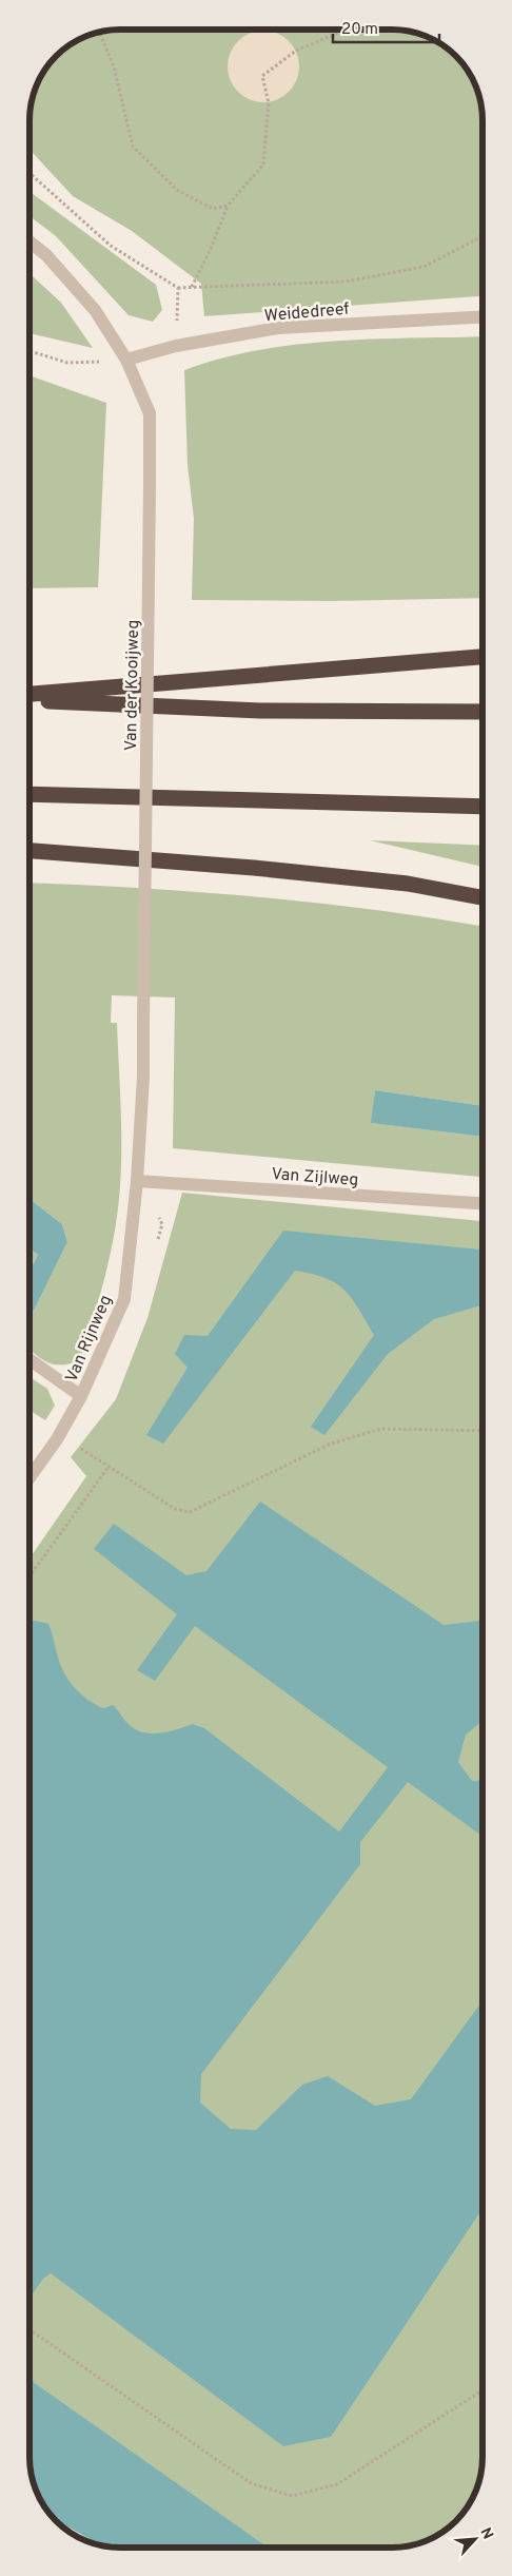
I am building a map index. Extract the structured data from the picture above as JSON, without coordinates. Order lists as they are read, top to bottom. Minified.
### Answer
{"streets":{"street":["Weidedreef","Van der Kooijweg","Van Zijlweg","Van Rijnweg"]},"crossings":[["Weidedreef","Van der Kooijweg"],["Van der Kooijweg","Van Zijlweg"],["Van der Kooijweg","Van Rijnweg"],["Van Zijlweg","Van Rijnweg"]],"scale_bar":"20 m","north":"top right"}
